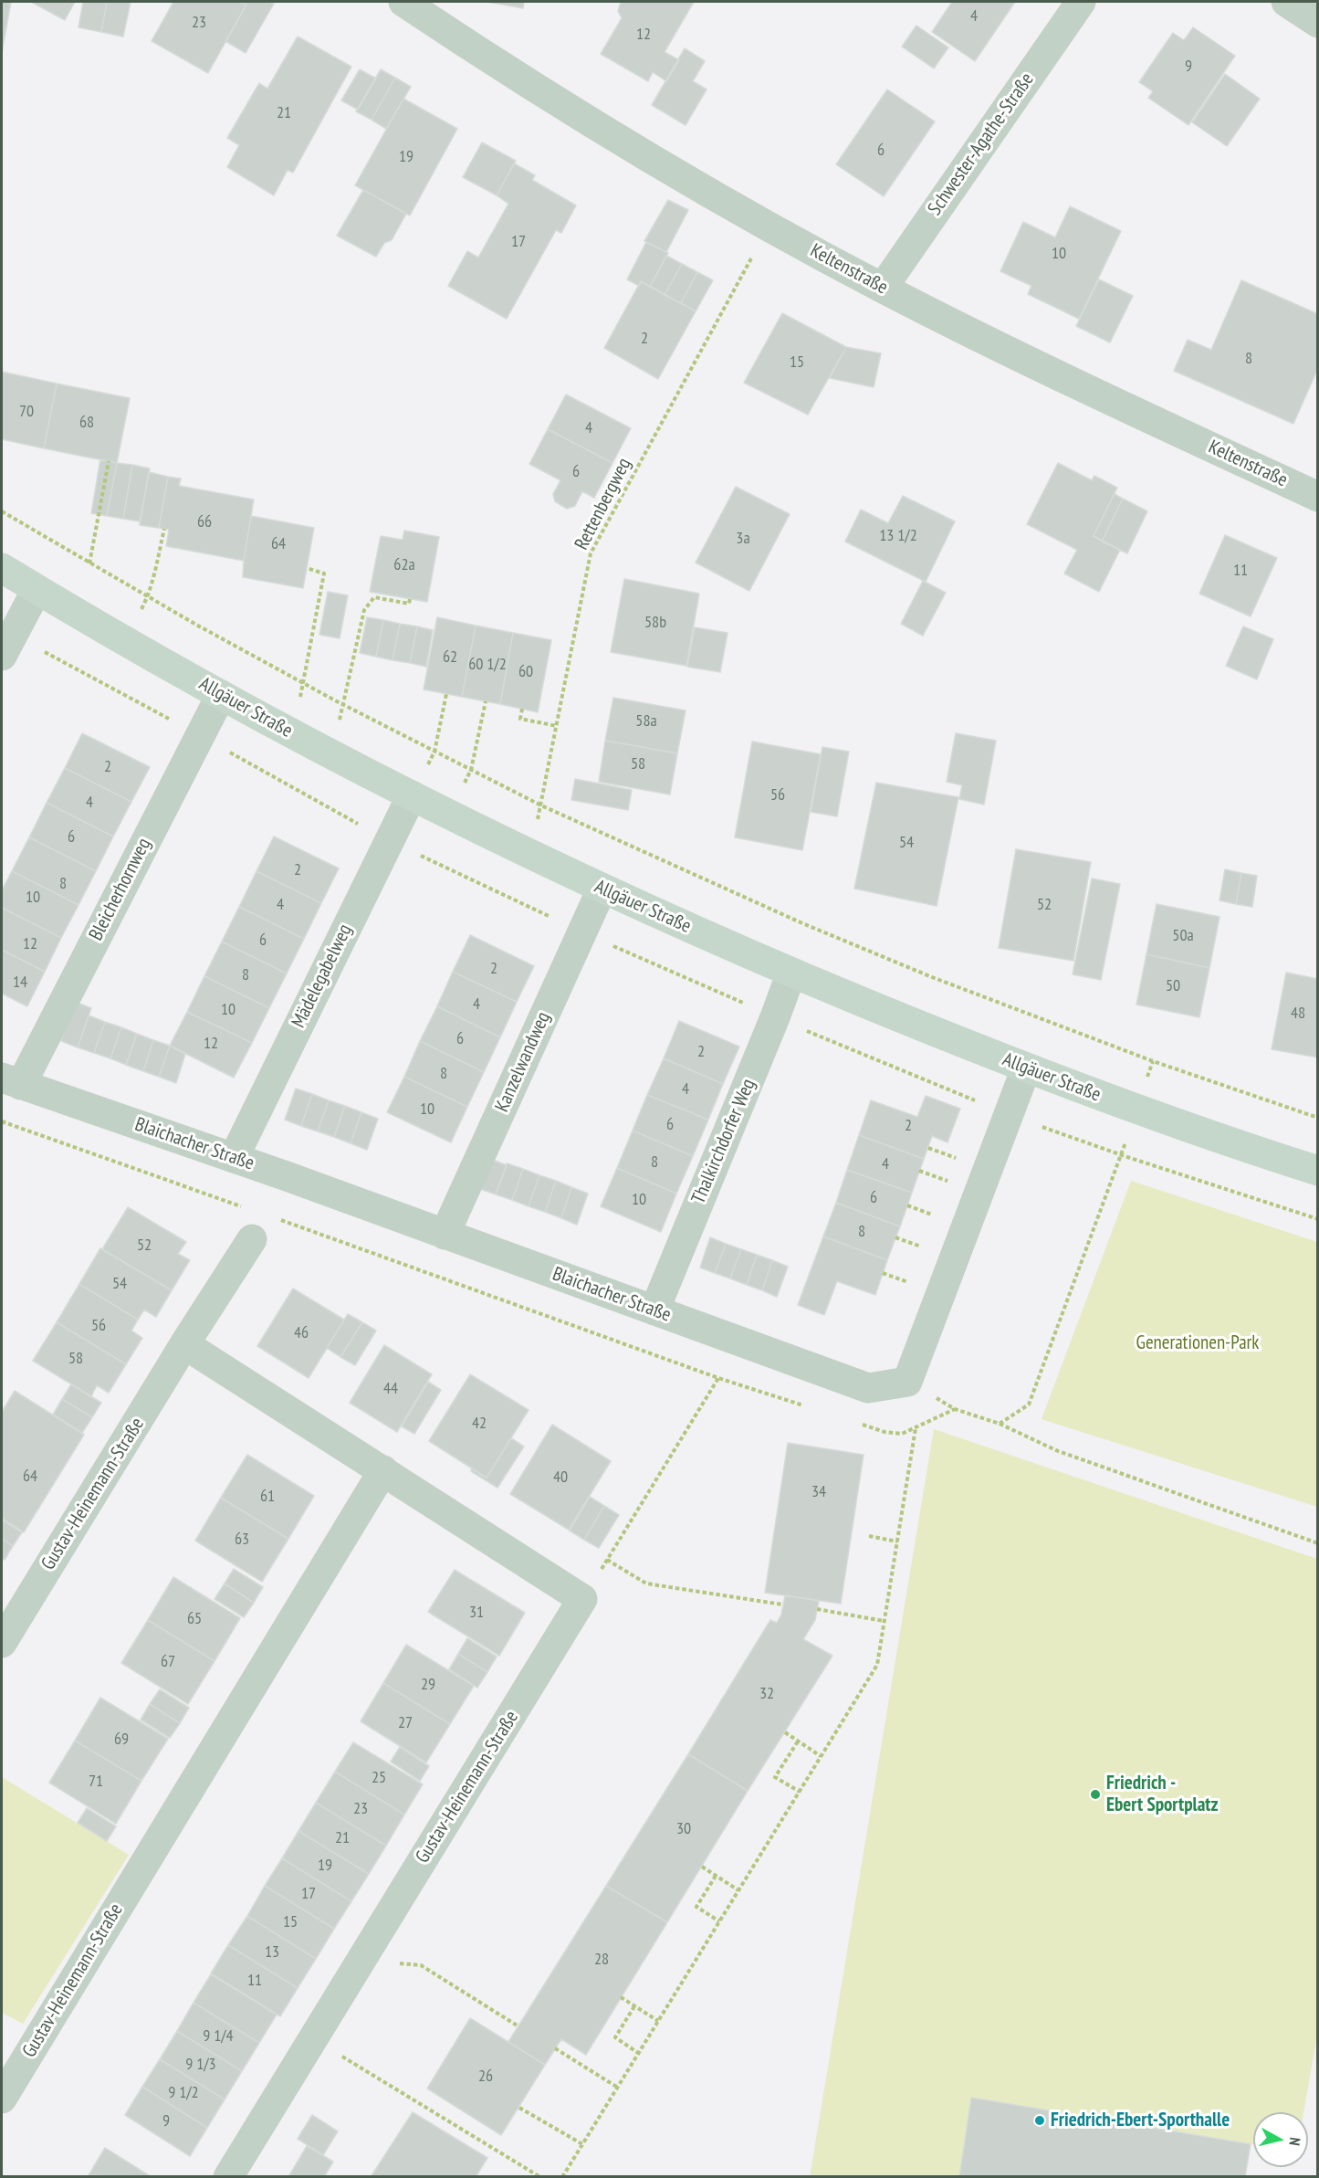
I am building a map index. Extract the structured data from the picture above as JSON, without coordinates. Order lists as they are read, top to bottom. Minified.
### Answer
{"streets":{"main road":["Allgäuer Straße"],"street":["Schwester-Agathe-Straße","Keltenstraße","Bleicherhornweg","Mädelegabelweg","Kanzelwandweg","Thalkirchdorfer Weg","Blaichacher Straße","Gustav-Heinemann-Straße"],"path":["Rettenbergweg"]},"crossings":[["Schwester-Agathe-Straße","Keltenstraße"],["Keltenstraße","Rettenbergweg"],["Rettenbergweg","Allgäuer Straße"],["Allgäuer Straße","Bleicherhornweg"],["Allgäuer Straße","Mädelegabelweg"],["Allgäuer Straße","Kanzelwandweg"],["Allgäuer Straße","Thalkirchdorfer Weg"],["Bleicherhornweg","Blaichacher Straße"],["Mädelegabelweg","Blaichacher Straße"],["Kanzelwandweg","Blaichacher Straße"],["Thalkirchdorfer Weg","Blaichacher Straße"]],"parks":["Generationen-Park"],"places":["Friedrich - Ebert Sportplatz","Friedrich-Ebert-Sporthalle"],"house_numbers":["4","23","12","9","21","6","19","17","10","2","8","15","70","68","4","6","66","13 1/2","3a","64","62a","11","58b","62","60 1/2","60","58a","58","2","56","4","6","54","2","8","10","4","52","50a","6","12","2","8","14","50","4","10","48","6","12","2","8","4","10","6","2","8","4","6","10","8","52","54","56","46","58","44","42","64","40","34","61","63","31","65","67","29","32","27","69","25","71","23","30","21","19","17","15","13","28","11","9 1/4","9 1/3","26","9 1/2","9"],"north":"right"}
